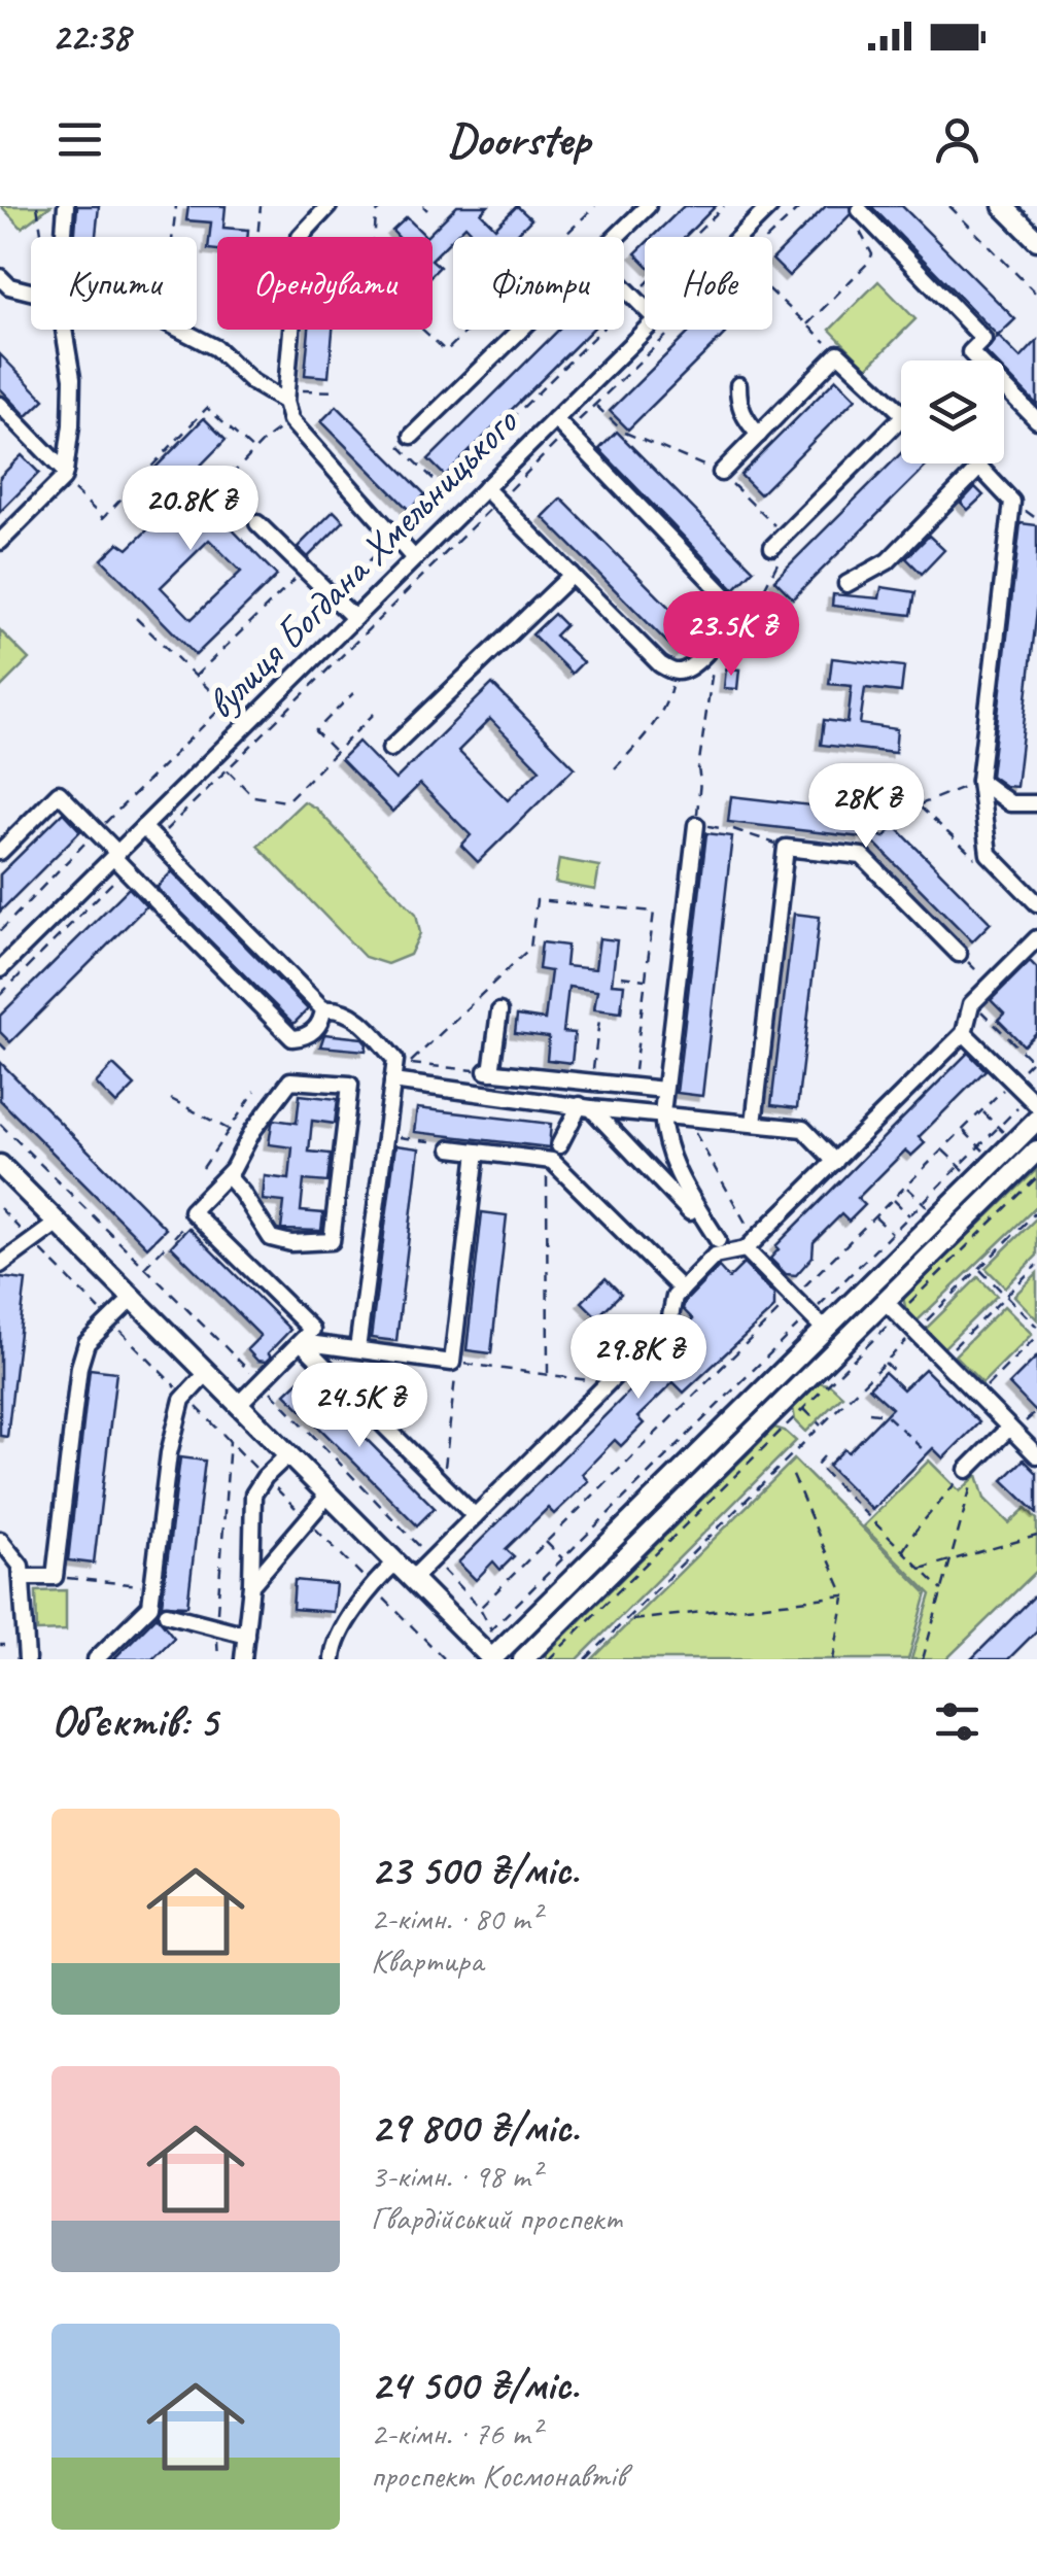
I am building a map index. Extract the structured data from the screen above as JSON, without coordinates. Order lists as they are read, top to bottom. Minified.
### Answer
{"streets":{"street":["вулиця Богдана Хмельницького"]},"page":{"status":"22:38","header":"Doorstep","chip":["Купити","Орендувати","Фільтри","Нове"],"price":["20.8K ₴","23.5K ₴","28K ₴","29.8K ₴","24.5K ₴"],"heading":"Об’єктів: 5","list":[{"name":"23 500 ₴/міс.","note":"2-кімн. · 80 m² · Квартира"},{"name":"29 800 ₴/міс.","note":"3-кімн. · 98 m² · Гвардійський проспект"},{"name":"24 500 ₴/міс.","note":"2-кімн. · 76 m² · проспект Космонавтів"}]}}
